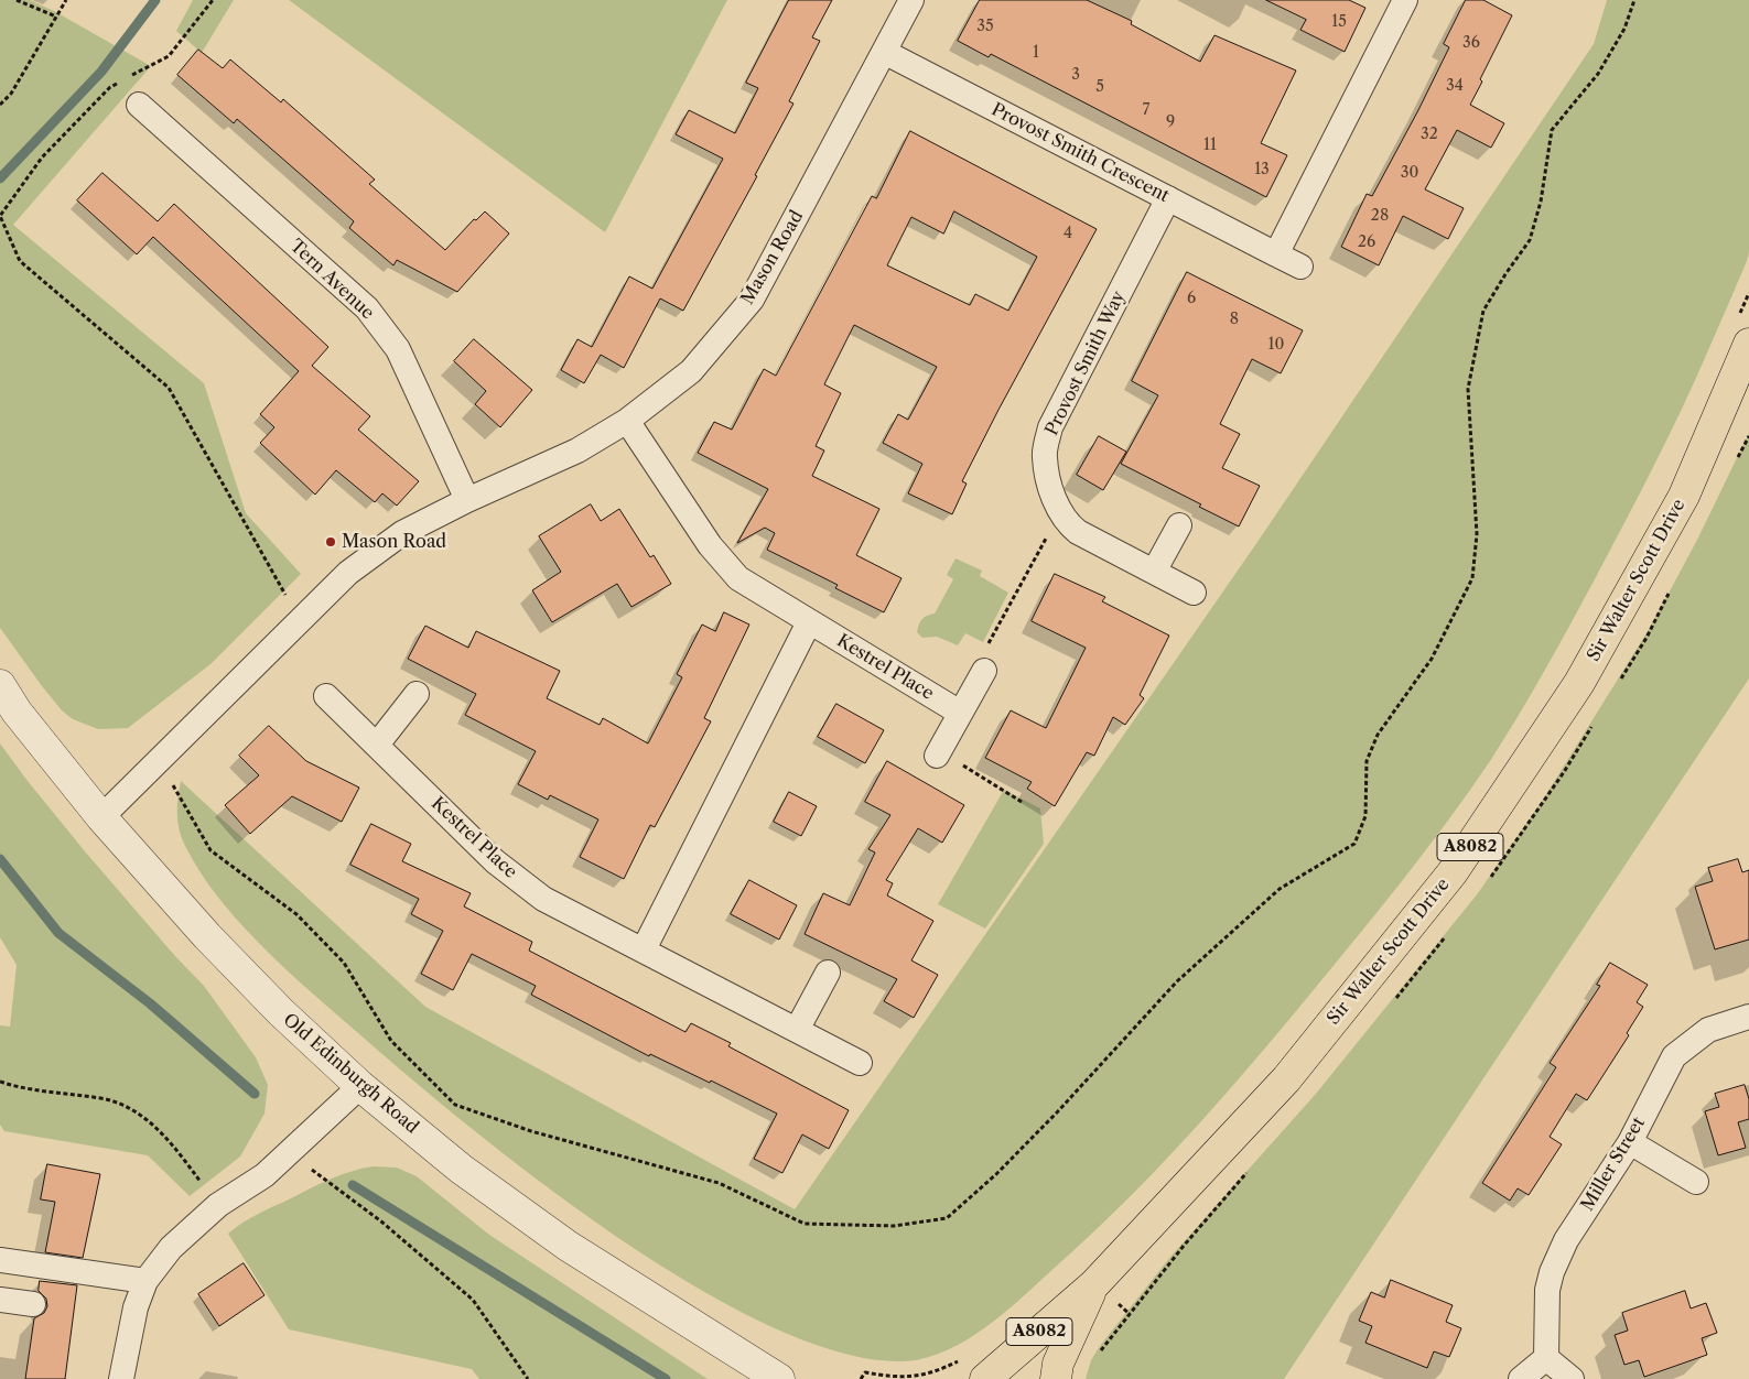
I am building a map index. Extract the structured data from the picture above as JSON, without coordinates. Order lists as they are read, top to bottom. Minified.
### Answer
{"streets":{"main road":["Sir Walter Scott Drive","A8082"],"street":["Provost Smith Crescent","Mason Road","Tern Avenue","Provost Smith Way","Kestrel Place","Old Edinburgh Road","Miller Street"]},"crossings":[["Provost Smith Crescent","Mason Road"],["Provost Smith Crescent","Provost Smith Way"],["Mason Road","Tern Avenue"],["Mason Road","Kestrel Place"],["Mason Road","Old Edinburgh Road"]],"places":["Mason Road"],"house_numbers":["15","35","36","1","3","34","5","7","9","32","11","13","30","28","4","26","6","8","10"]}
